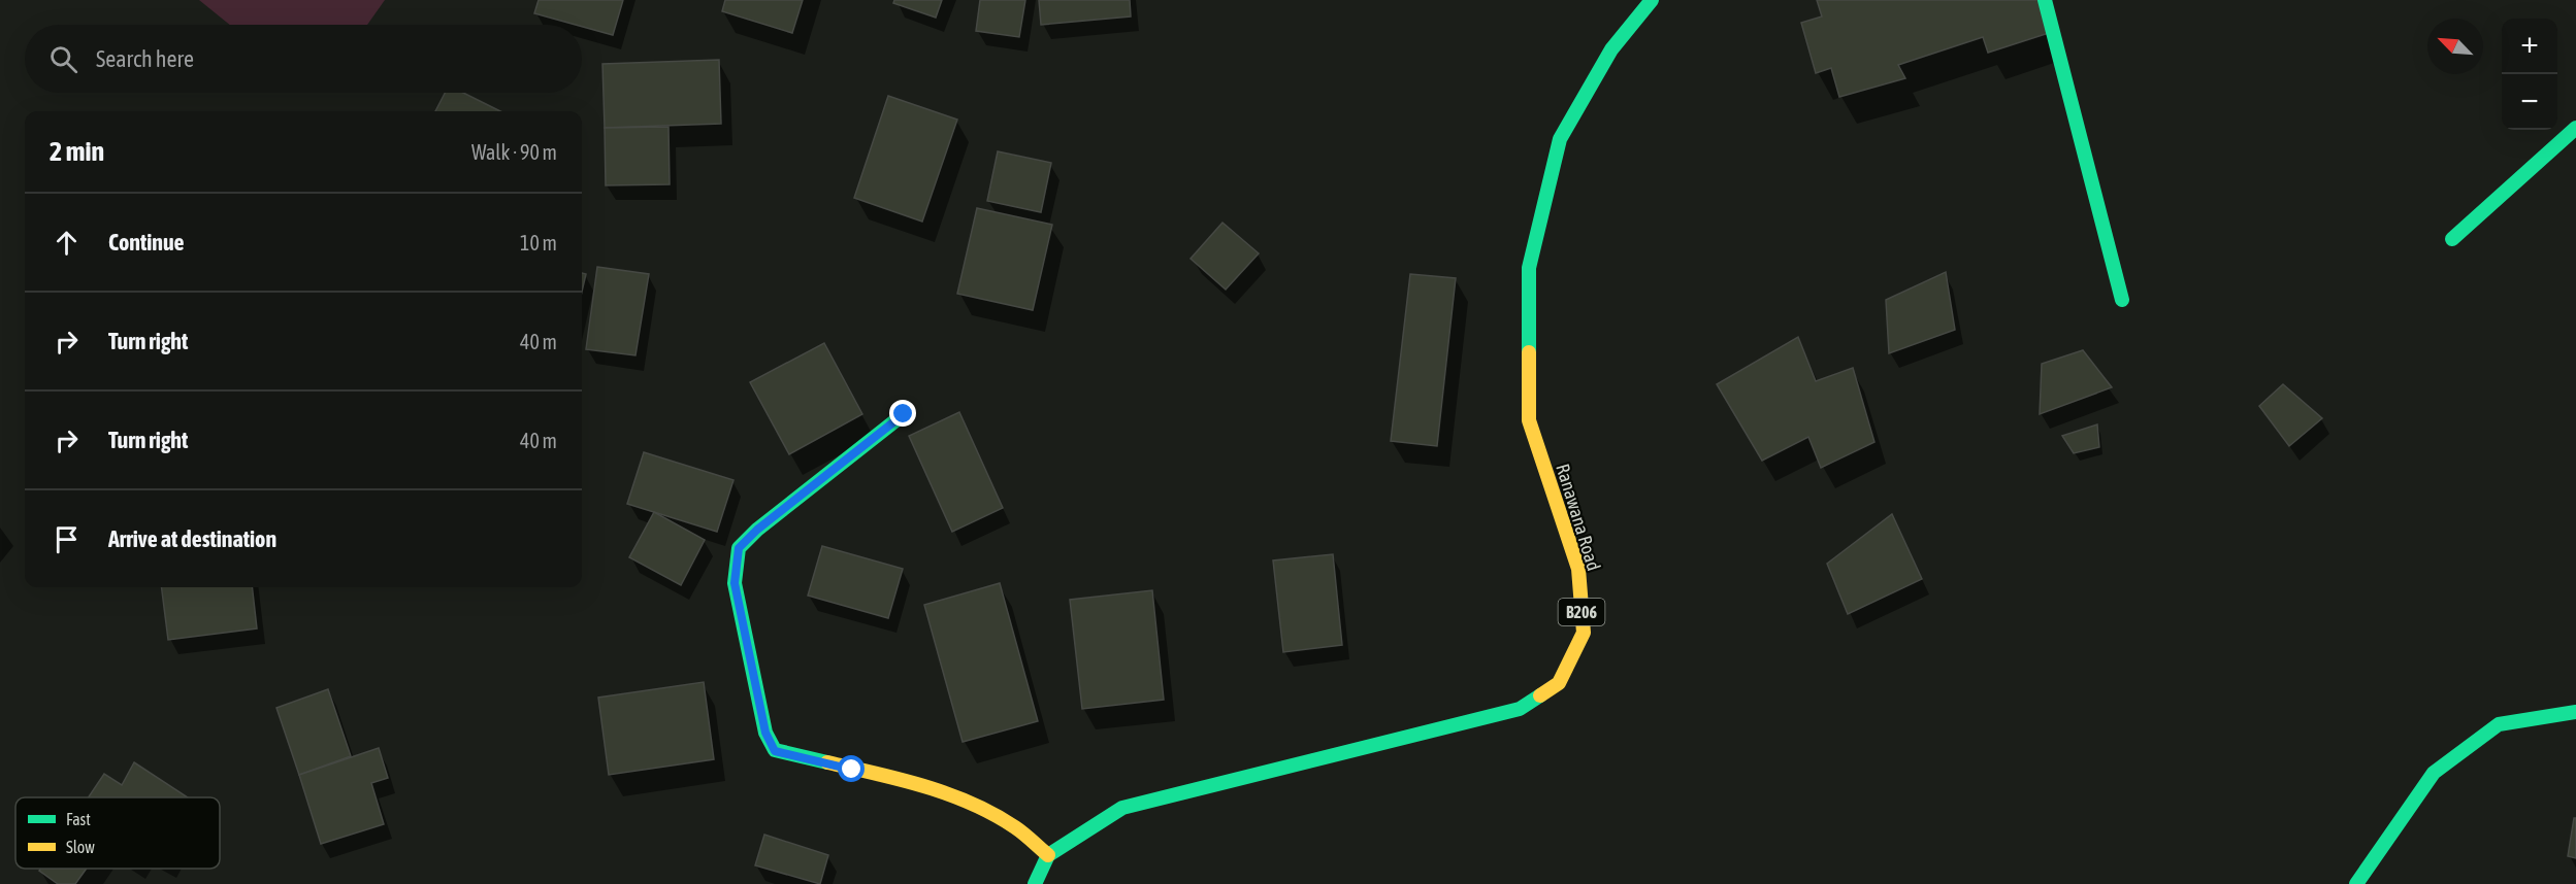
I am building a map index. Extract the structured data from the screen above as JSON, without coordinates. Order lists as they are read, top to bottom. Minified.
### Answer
{"streets":{"street":["Ranawana Road","B206"]},"legend":["Fast","Slow"],"north":"top left","page":{"map_buttons":["+","−"],"search":"Search here","heading":["2 min","Walk · 90 m"],"list":[["Continue","10 m"],["Turn right","40 m"],["Turn right","40 m"],"Arrive at destination"]}}
